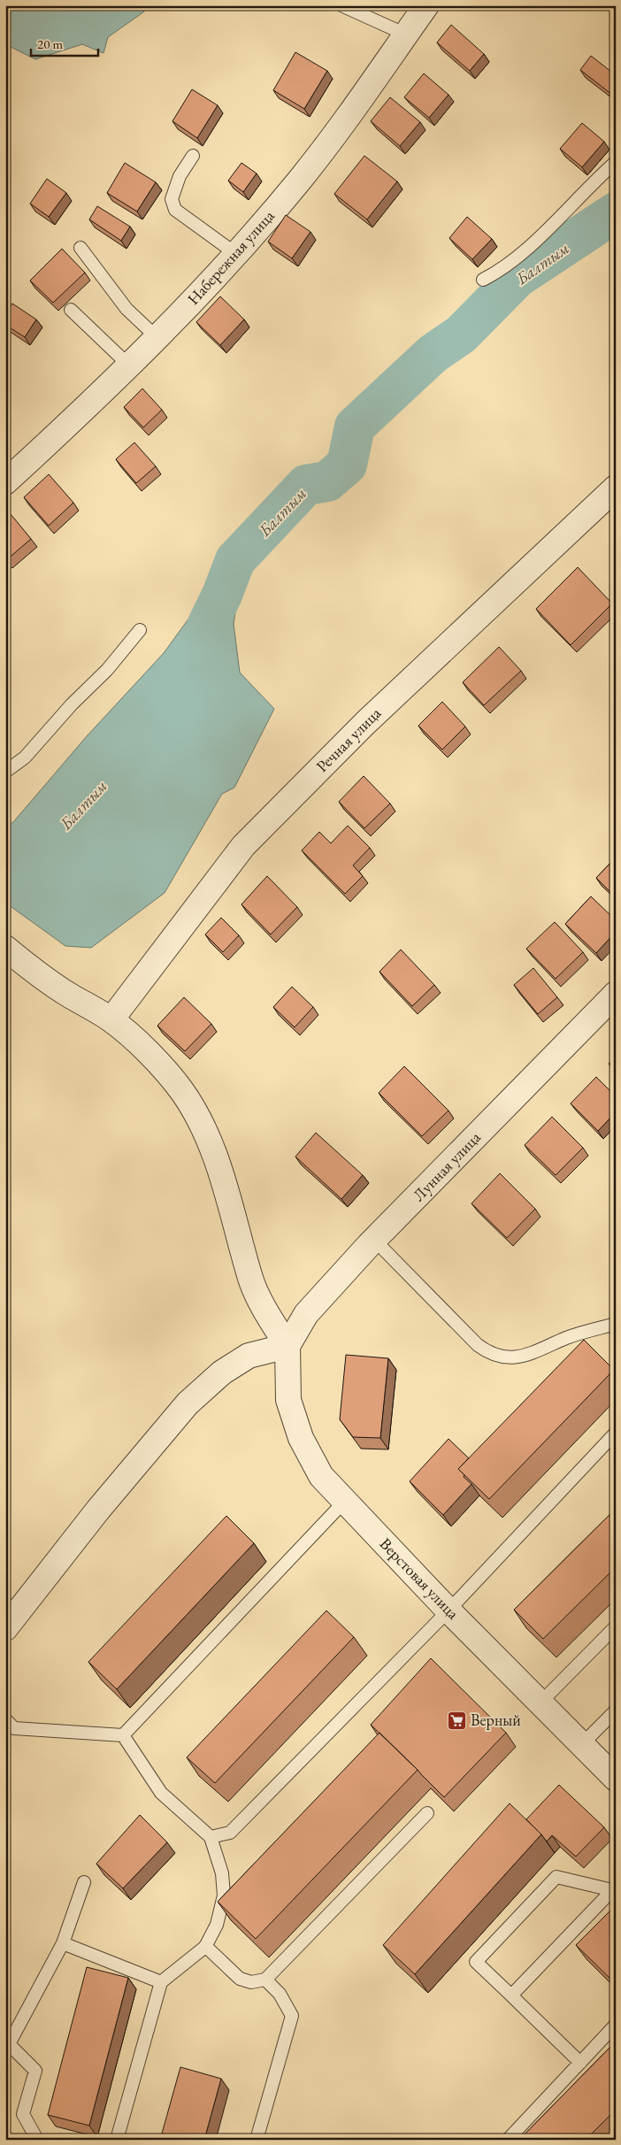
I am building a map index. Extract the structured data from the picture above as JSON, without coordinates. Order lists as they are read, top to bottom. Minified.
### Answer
{"streets":{"street":["Набережная улица","Речная улица","Лунная улица","Верстовая улица"]},"crossings":[["Лунная улица","Верстовая улица"]],"water":["Балтым"],"places":{"supermarket":["Верный"]},"scale_bar":"20 m"}
